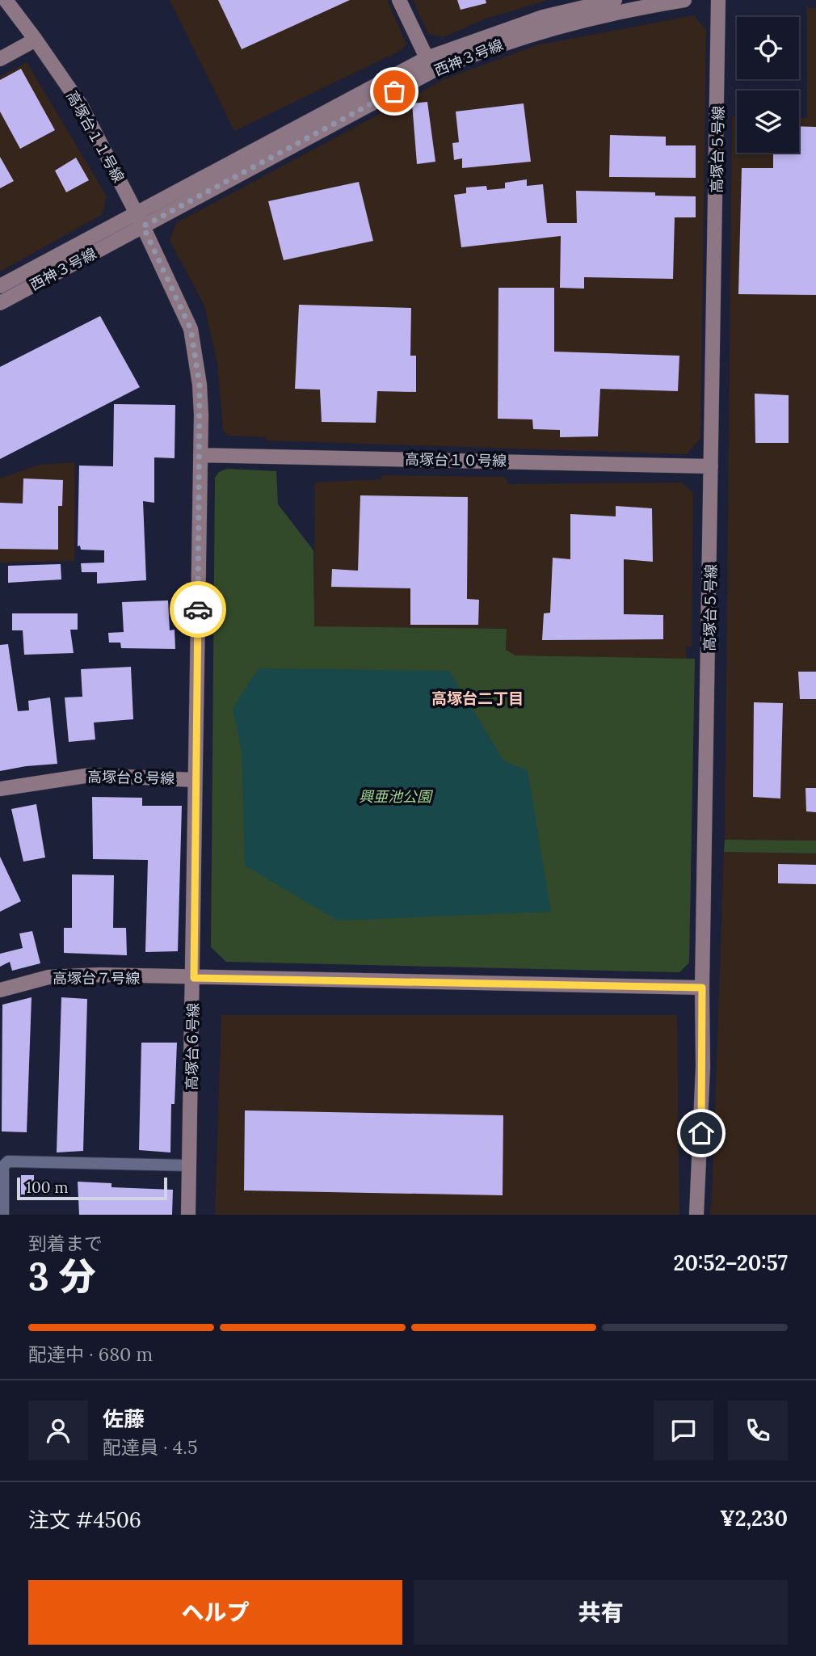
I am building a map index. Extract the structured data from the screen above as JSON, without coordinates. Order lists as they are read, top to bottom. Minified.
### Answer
{"streets":{"street":["西神３号線","高塚台１１号線","高塚台５号線","高塚台１０号線","高塚台８号線","高塚台７号線","高塚台６号線"]},"crossings":[["西神３号線","高塚台１１号線"],["西神３号線","高塚台６号線"],["高塚台１１号線","高塚台６号線"],["高塚台５号線","高塚台１０号線"],["高塚台５号線","高塚台７号線"],["高塚台１０号線","高塚台６号線"],["高塚台８号線","高塚台６号線"],["高塚台７号線","高塚台６号線"]],"districts":["高塚台二丁目"],"parks":["興亜池公園"],"scale_bar":"100 m","page":{"scale":"100 m","heading":["3 分","到着まで","20:52–20:57"],"panel":["佐藤","配達員 · 4.5","注文 #4506","¥2,230"],"bar":"配達中 · 680 m","buttons":["ヘルプ","共有"]}}
